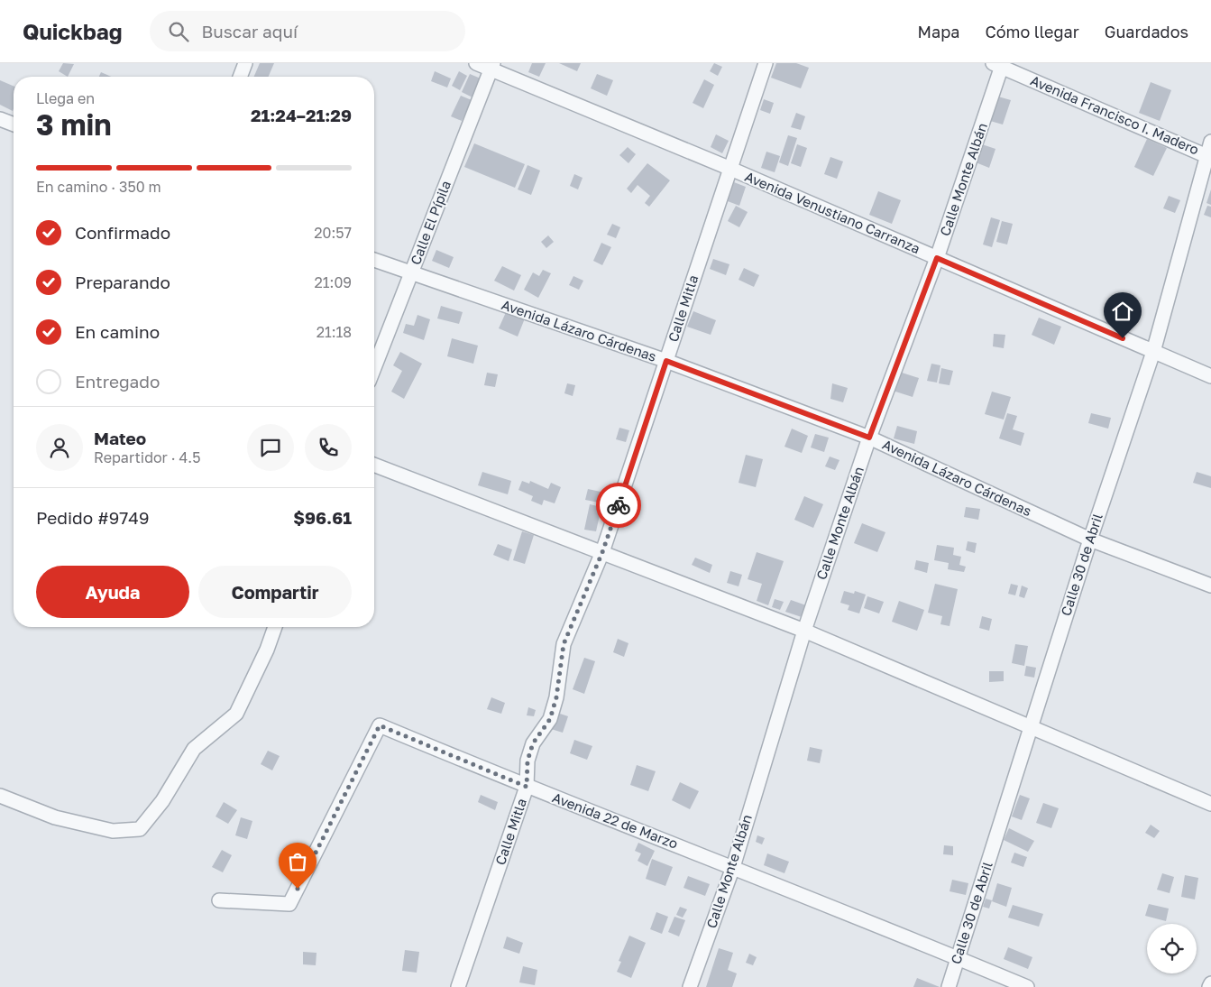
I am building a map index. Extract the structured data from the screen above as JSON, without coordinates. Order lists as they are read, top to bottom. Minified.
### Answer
{"streets":{"street":["Avenida Francisco I. Madero","Calle Monte Albán","Avenida Venustiano Carranza","Calle El Pípila","Calle Mitla","Avenida Lázaro Cárdenas","Calle 30 de Abril","Avenida 22 de Marzo"]},"crossings":[["Avenida Francisco I. Madero","Calle Monte Albán"],["Avenida Francisco I. Madero","Calle 30 de Abril"],["Calle Monte Albán","Avenida Venustiano Carranza"],["Calle Monte Albán","Avenida Lázaro Cárdenas"],["Calle Monte Albán","Avenida 22 de Marzo"],["Avenida Venustiano Carranza","Calle El Pípila"],["Avenida Venustiano Carranza","Calle Mitla"],["Avenida Venustiano Carranza","Calle 30 de Abril"],["Calle El Pípila","Avenida Lázaro Cárdenas"],["Calle Mitla","Avenida Lázaro Cárdenas"],["Calle Mitla","Avenida 22 de Marzo"],["Avenida Lázaro Cárdenas","Calle 30 de Abril"],["Calle 30 de Abril","Avenida 22 de Marzo"]],"page":{"header":"Quickbag","search":"Buscar aquí","nav":["Mapa","Cómo llegar","Guardados"],"heading":["3 min","Llega en","21:24–21:29"],"panel":["Mateo","Repartidor · 4.5","Pedido #9749","$96.61"],"bar":"En camino · 350 m","list":[["Confirmado","20:57"],["Preparando","21:09"],["En camino","21:18"],"Entregado"],"buttons":["Ayuda","Compartir"]}}
